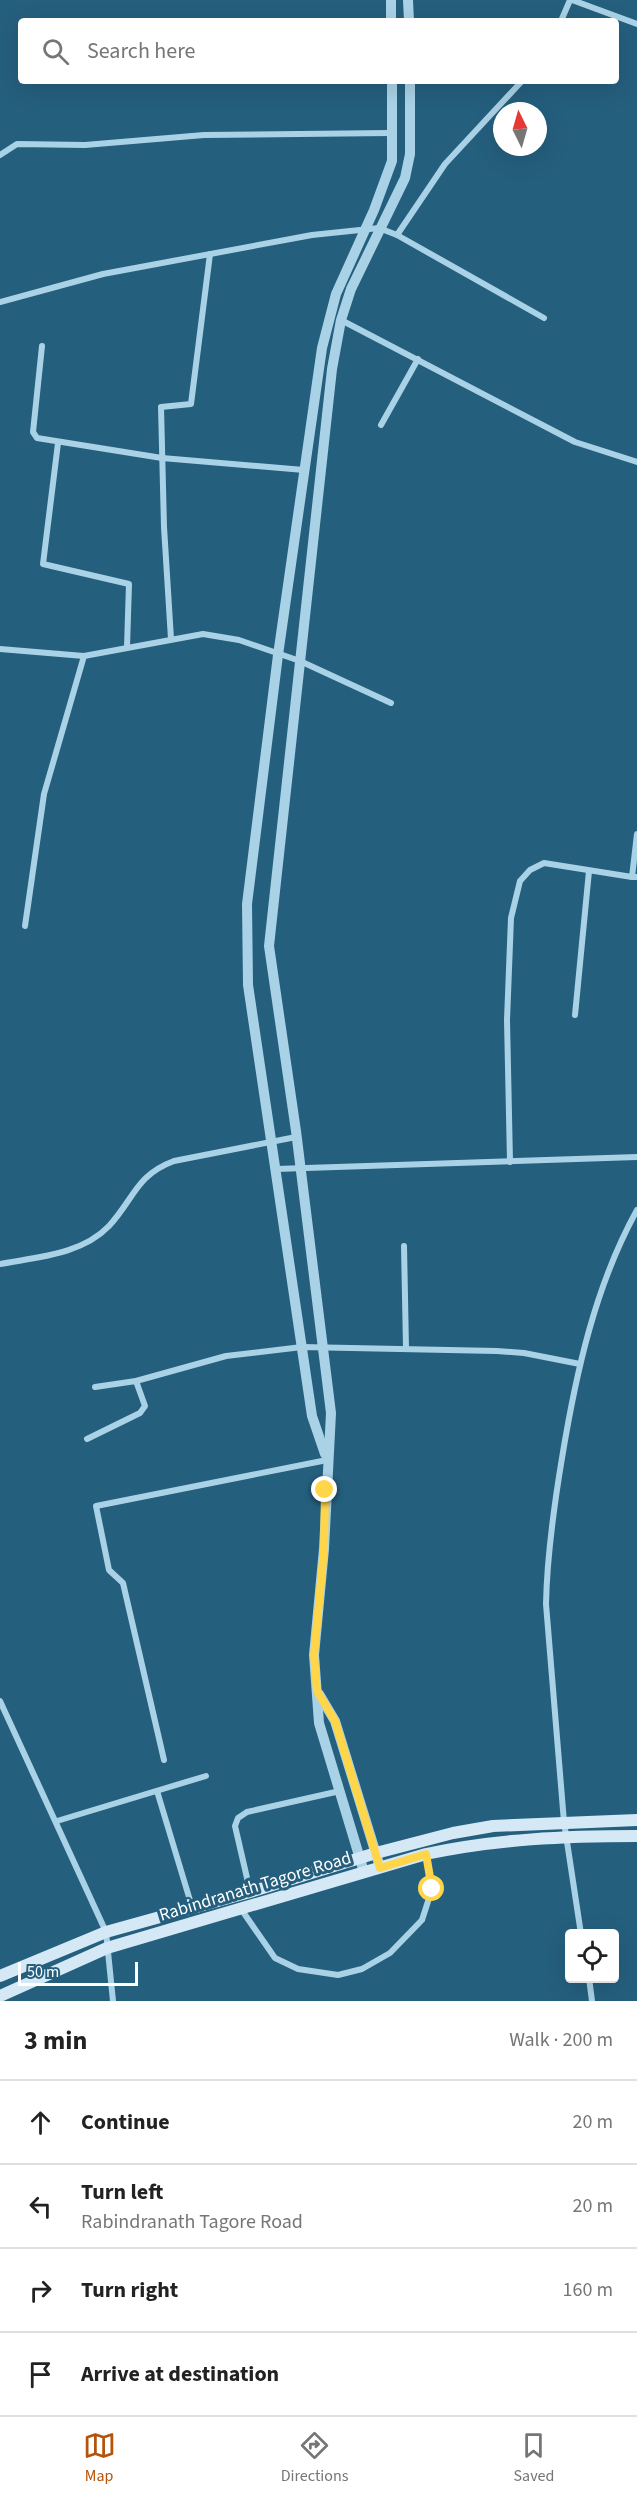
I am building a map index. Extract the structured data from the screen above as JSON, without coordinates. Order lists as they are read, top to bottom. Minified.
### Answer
{"streets":{"main road":["Rabindranath Tagore Road"]},"scale_bar":"50 m","north":"top","page":{"search":"Search here","scale":"50 m","heading":["3 min","Walk · 200 m"],"list":[["Continue","20 m"],["Turn left","Rabindranath Tagore Road","20 m"],["Turn right","160 m"],"Arrive at destination"],"nav":["Map","Directions","Saved"]}}
